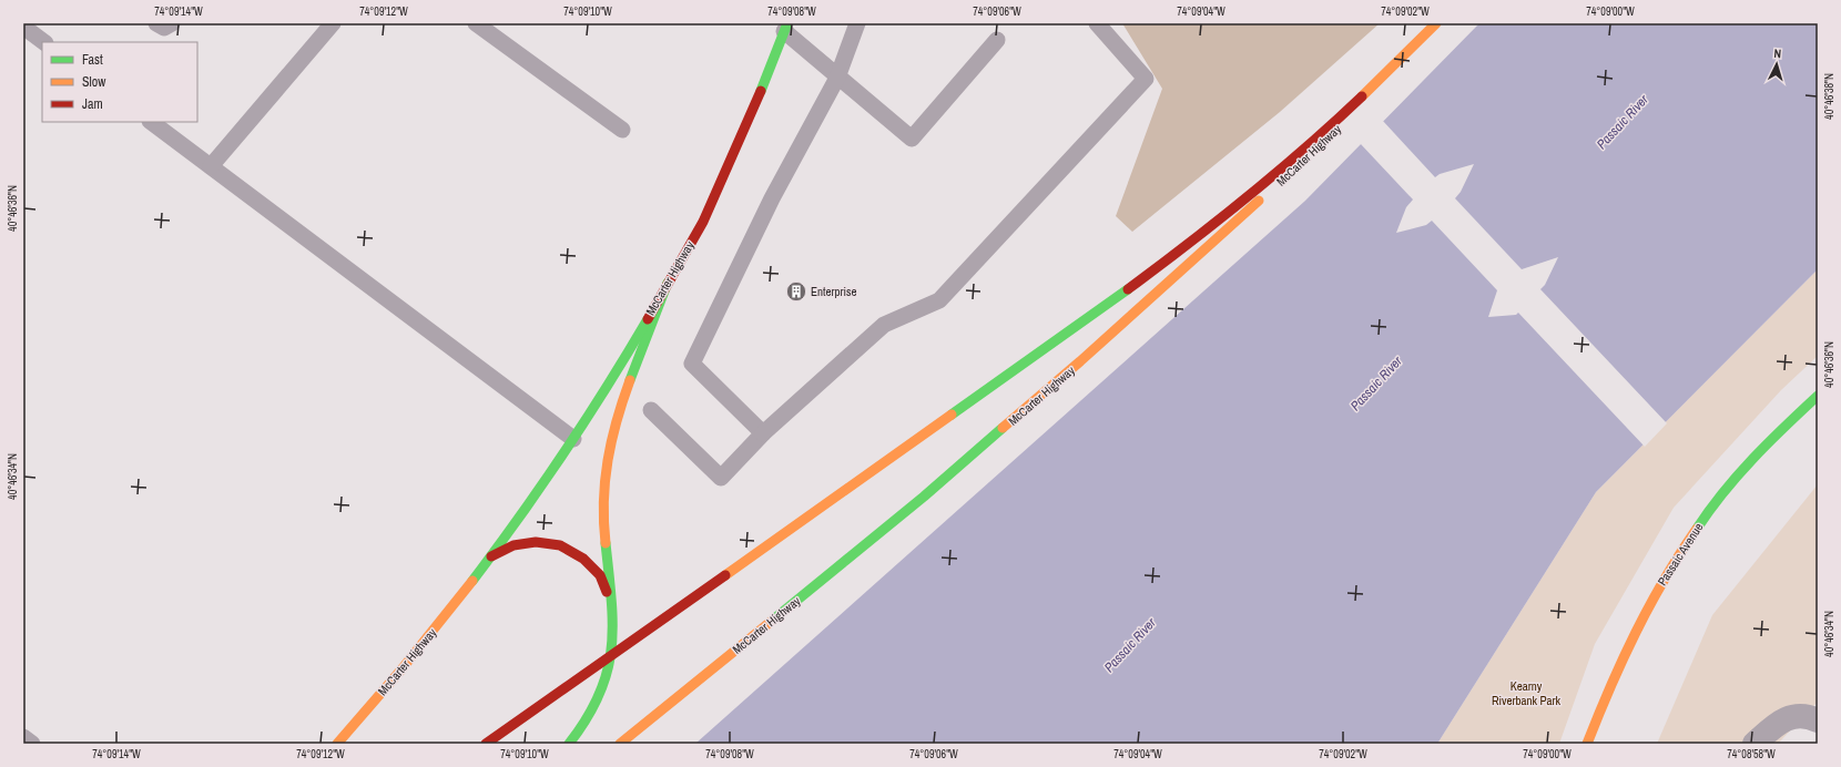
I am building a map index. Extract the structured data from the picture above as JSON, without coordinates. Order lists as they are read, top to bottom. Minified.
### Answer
{"streets":{"main road":["McCarter Highway","Passaic Avenue"]},"water":["Passaic River"],"parks":["Kearny Riverbank Park"],"places":{"building":["Enterprise"]},"legend":["Fast","Slow","Jam"],"north":"top","coordinates":["74°09'14\"W","74°09'12\"W","74°09'10\"W","74°09'08\"W","74°09'06\"W","74°09'04\"W","74°09'02\"W","74°09'00\"W","40°46'38\"N","40°46'36\"N","40°46'34\"N","74°08'58\"W"]}
